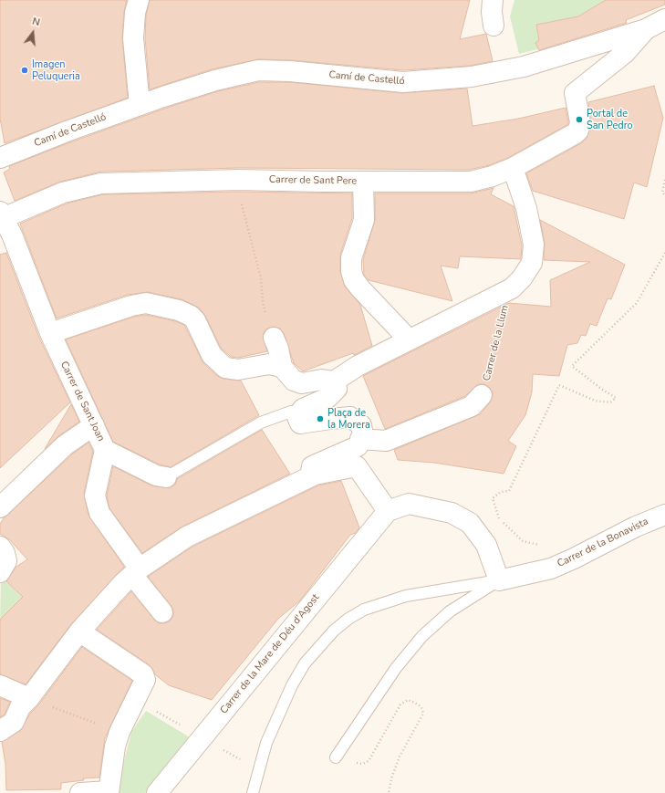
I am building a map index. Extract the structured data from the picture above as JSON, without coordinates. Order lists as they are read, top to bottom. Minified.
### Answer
{"streets":{"street":["Camí de Castelló","Carrer de Sant Pere","Carrer de la Llum","Carrer de Sant Joan","Carrer de la Bonavista","Carrer de la Mare de Déu d'Agost"]},"crossings":[["Camí de Castelló","Carrer de Sant Pere"],["Carrer de Sant Pere","Carrer de Sant Joan"]],"places":["Imagen Peluqueria","Portal de San Pedro","Plaça de la Morera"],"north":"top"}
